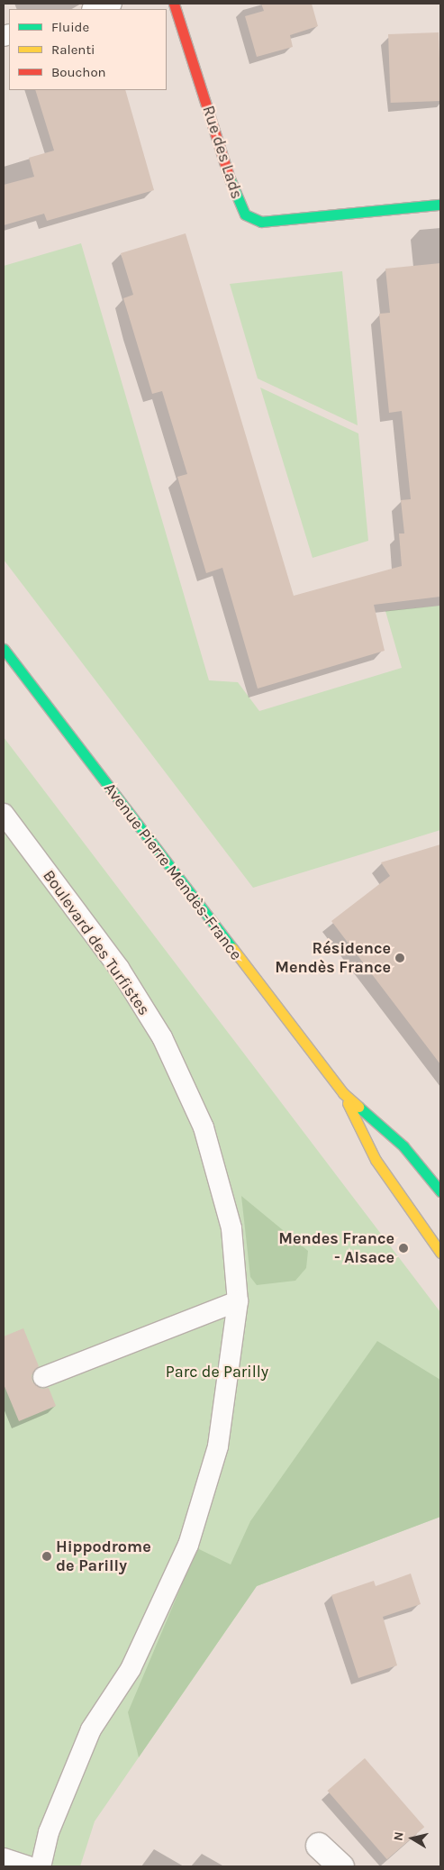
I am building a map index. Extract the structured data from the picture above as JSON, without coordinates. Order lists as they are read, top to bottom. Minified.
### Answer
{"streets":{"main road":["Rue des Lads","Avenue Pierre Mendès-France"],"lane":["Boulevard des Turfistes"]},"parks":["Parc de Parilly"],"places":["Résidence Mendès France","Mendes France - Alsace","Hippodrome de Parilly"],"legend":["Fluide","Ralenti","Bouchon"],"north":"left"}
